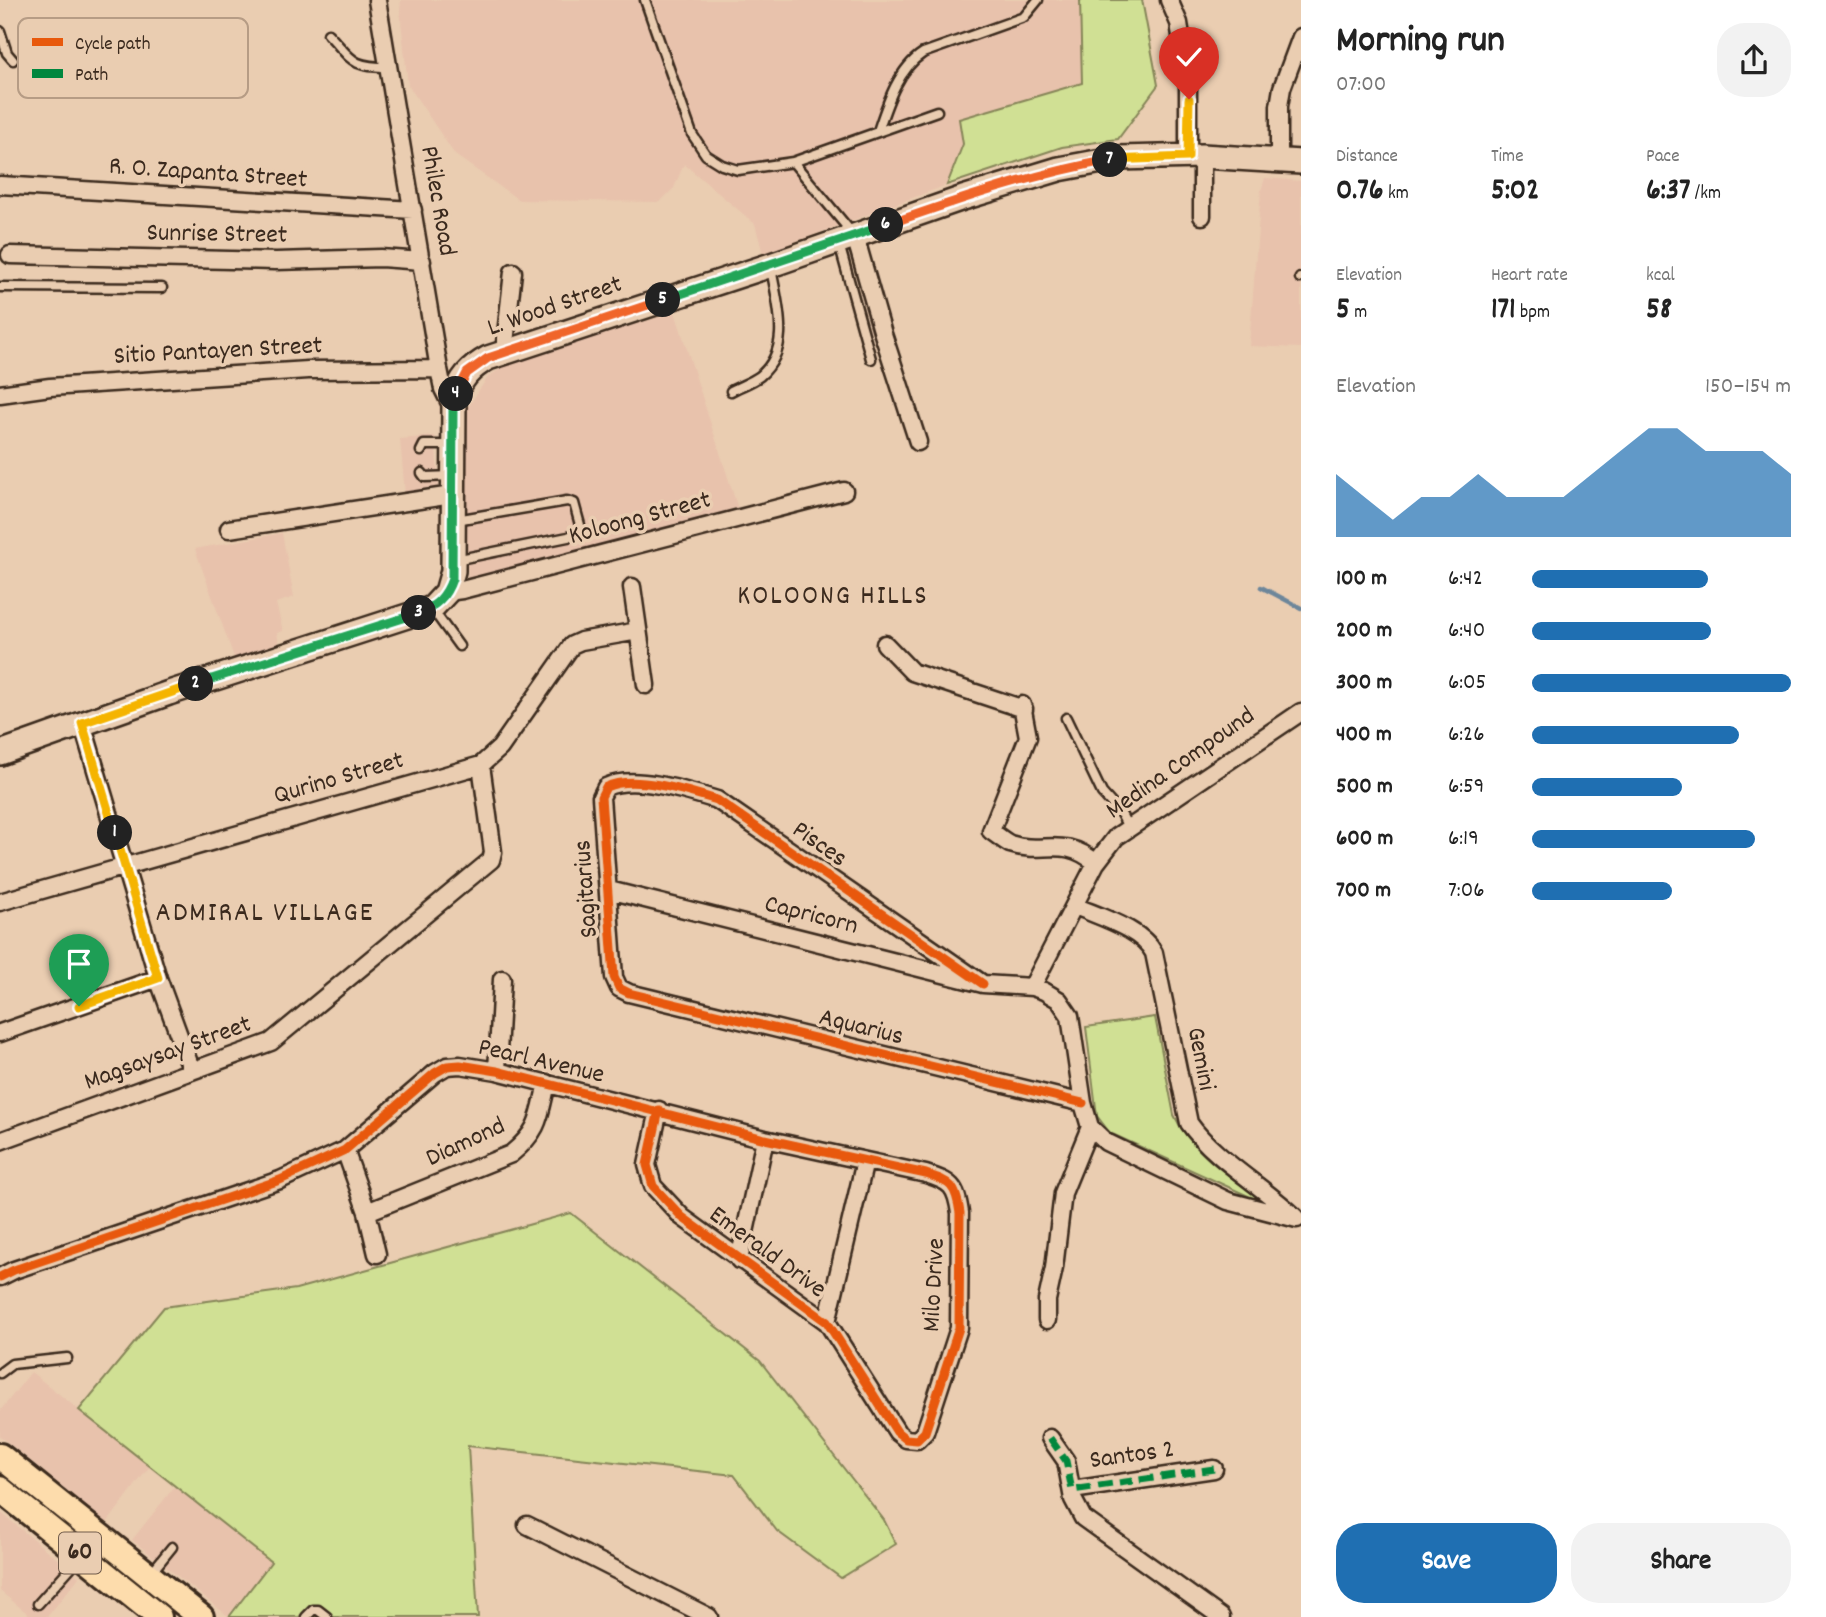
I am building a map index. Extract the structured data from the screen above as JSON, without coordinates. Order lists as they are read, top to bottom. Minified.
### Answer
{"streets":{"main road":["L. Wood Street","60"],"street":["R. O. Zapanta Street","Philec Road","Sunrise Street","Sitio Pantayen Street","Koloong Street","Medina Compound","Qurino Street","Pisces","Sagitarius","Capricorn","Aquarius","Magsaysay Street","Gemini","Pearl Avenue","Diamond","Emerald Drive","Milo Drive","Santos 2"]},"crossings":[["R. O. Zapanta Street","Philec Road"],["Philec Road","Sunrise Street"],["Philec Road","L. Wood Street"],["Philec Road","Sitio Pantayen Street"],["L. Wood Street","Koloong Street"],["Qurino Street","Magsaysay Street"],["Pisces","Sagitarius"],["Pisces","Capricorn"],["Sagitarius","Capricorn"],["Sagitarius","Aquarius"],["Capricorn","Aquarius"],["Pearl Avenue","Diamond"],["Pearl Avenue","Emerald Drive"],["Pearl Avenue","Milo Drive"],["Emerald Drive","Milo Drive"]],"districts":["KOLOONG HILLS","ADMIRAL VILLAGE"],"legend":["Cycle path","Path"],"page":{"heading":["Morning run","07:00"],"stats":[["Distance","0.76 km"],["Time","5:02"],["Pace","6:37 /km"],["Elevation","5 m"],["Heart rate","171 bpm"],["kcal","58"]],"pins":["7","6","5","4","3","2","1"],"chart":["Elevation","150–154 m"],"list":[{"name":"100 m","note":"6:42"},{"name":"200 m","note":"6:40"},{"name":"300 m","note":"6:05"},{"name":"400 m","note":"6:26"},{"name":"500 m","note":"6:59"},{"name":"600 m","note":"6:19"},{"name":"700 m","note":"7:06"}],"buttons":["Save","Share"]}}
